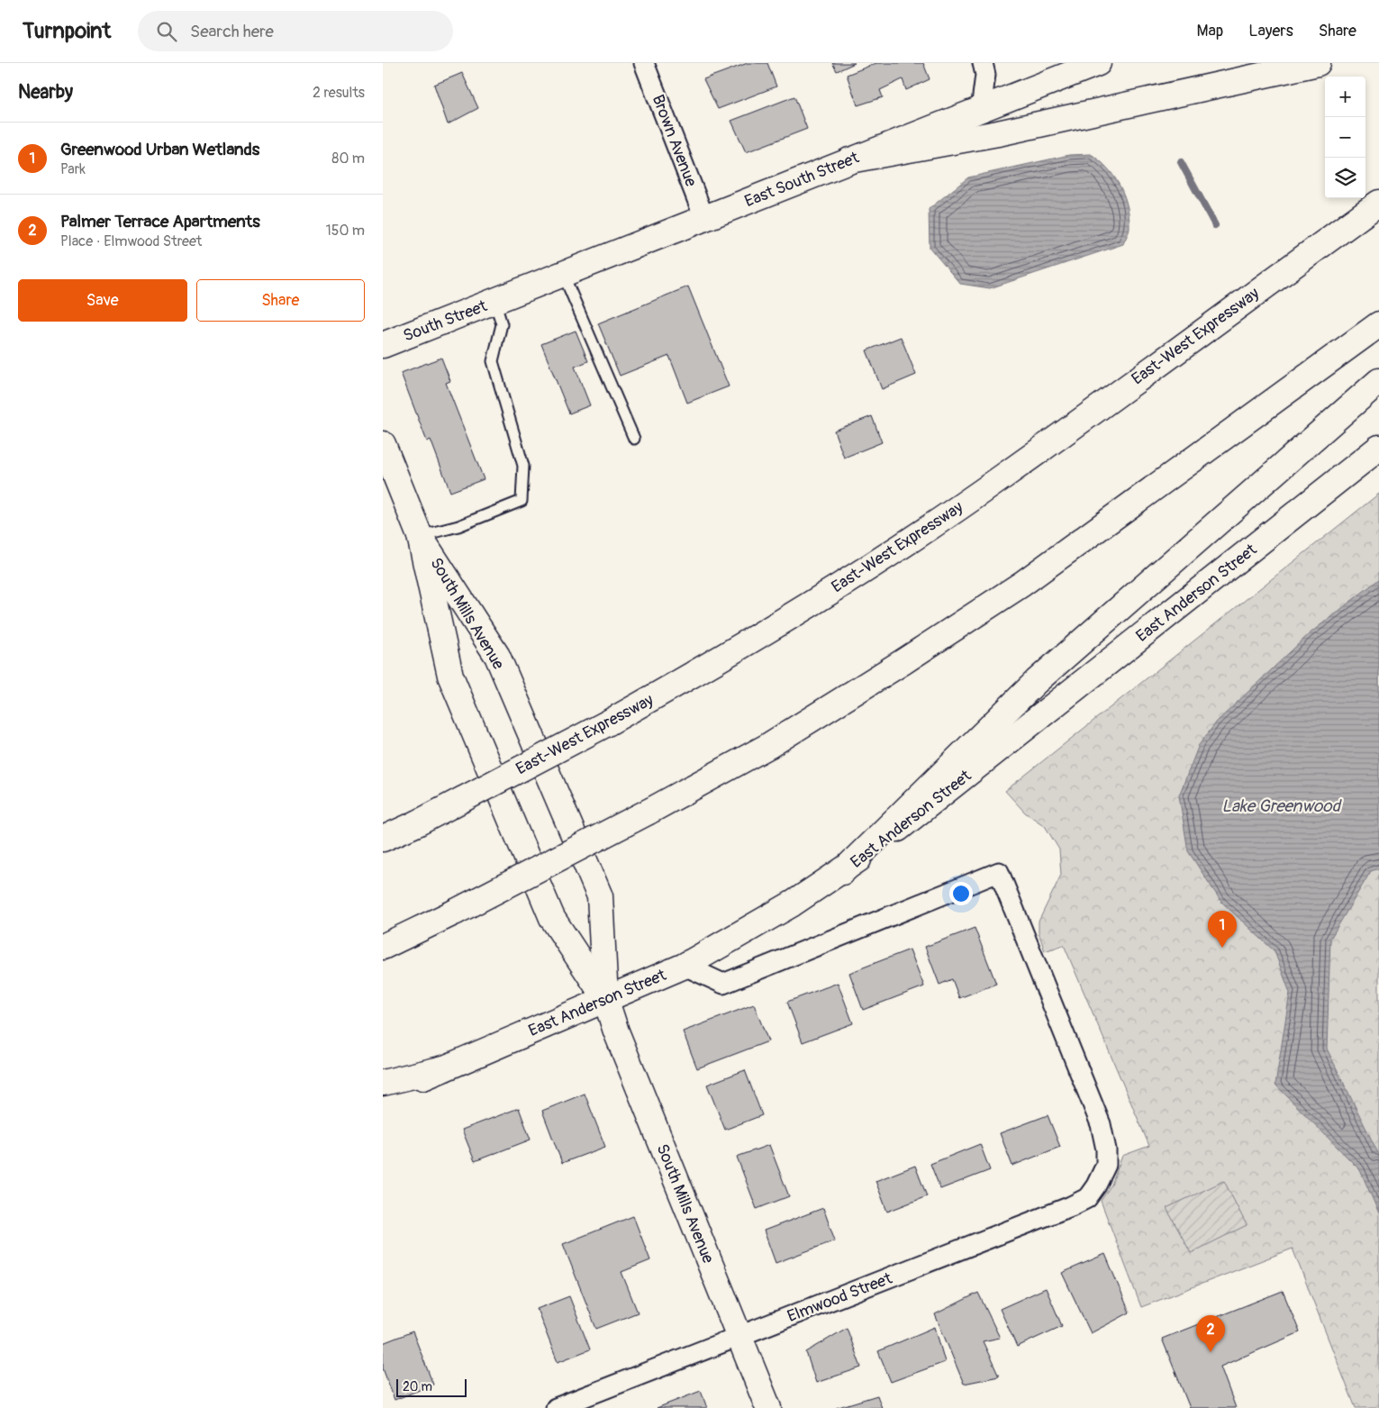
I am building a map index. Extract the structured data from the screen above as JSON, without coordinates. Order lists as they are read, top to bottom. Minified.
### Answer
{"streets":{"main road":["East South Street","South Street","East-West Expressway","East Anderson Street","South Mills Avenue"],"street":["Brown Avenue","Elmwood Street"]},"crossings":[["Brown Avenue","East South Street"],["East South Street","South Street"],["East Anderson Street","South Mills Avenue"],["East Anderson Street","Elmwood Street"],["South Mills Avenue","Elmwood Street"]],"water":["Lake Greenwood"],"scale_bar":"20 m","page":{"header":"Turnpoint","search":"Search here","nav":["Map","Layers","Share"],"heading":["Nearby","2 results"],"map_buttons":["+","−"],"list":[{"mark":"1","name":"Greenwood Urban Wetlands","note":"Park","value":"80 m"},{"mark":"2","name":"Palmer Terrace Apartments","note":"Place · Elmwood Street","value":"150 m"}],"buttons":["Save","Share"],"pins":["1","2"],"scale":"20 m"}}
